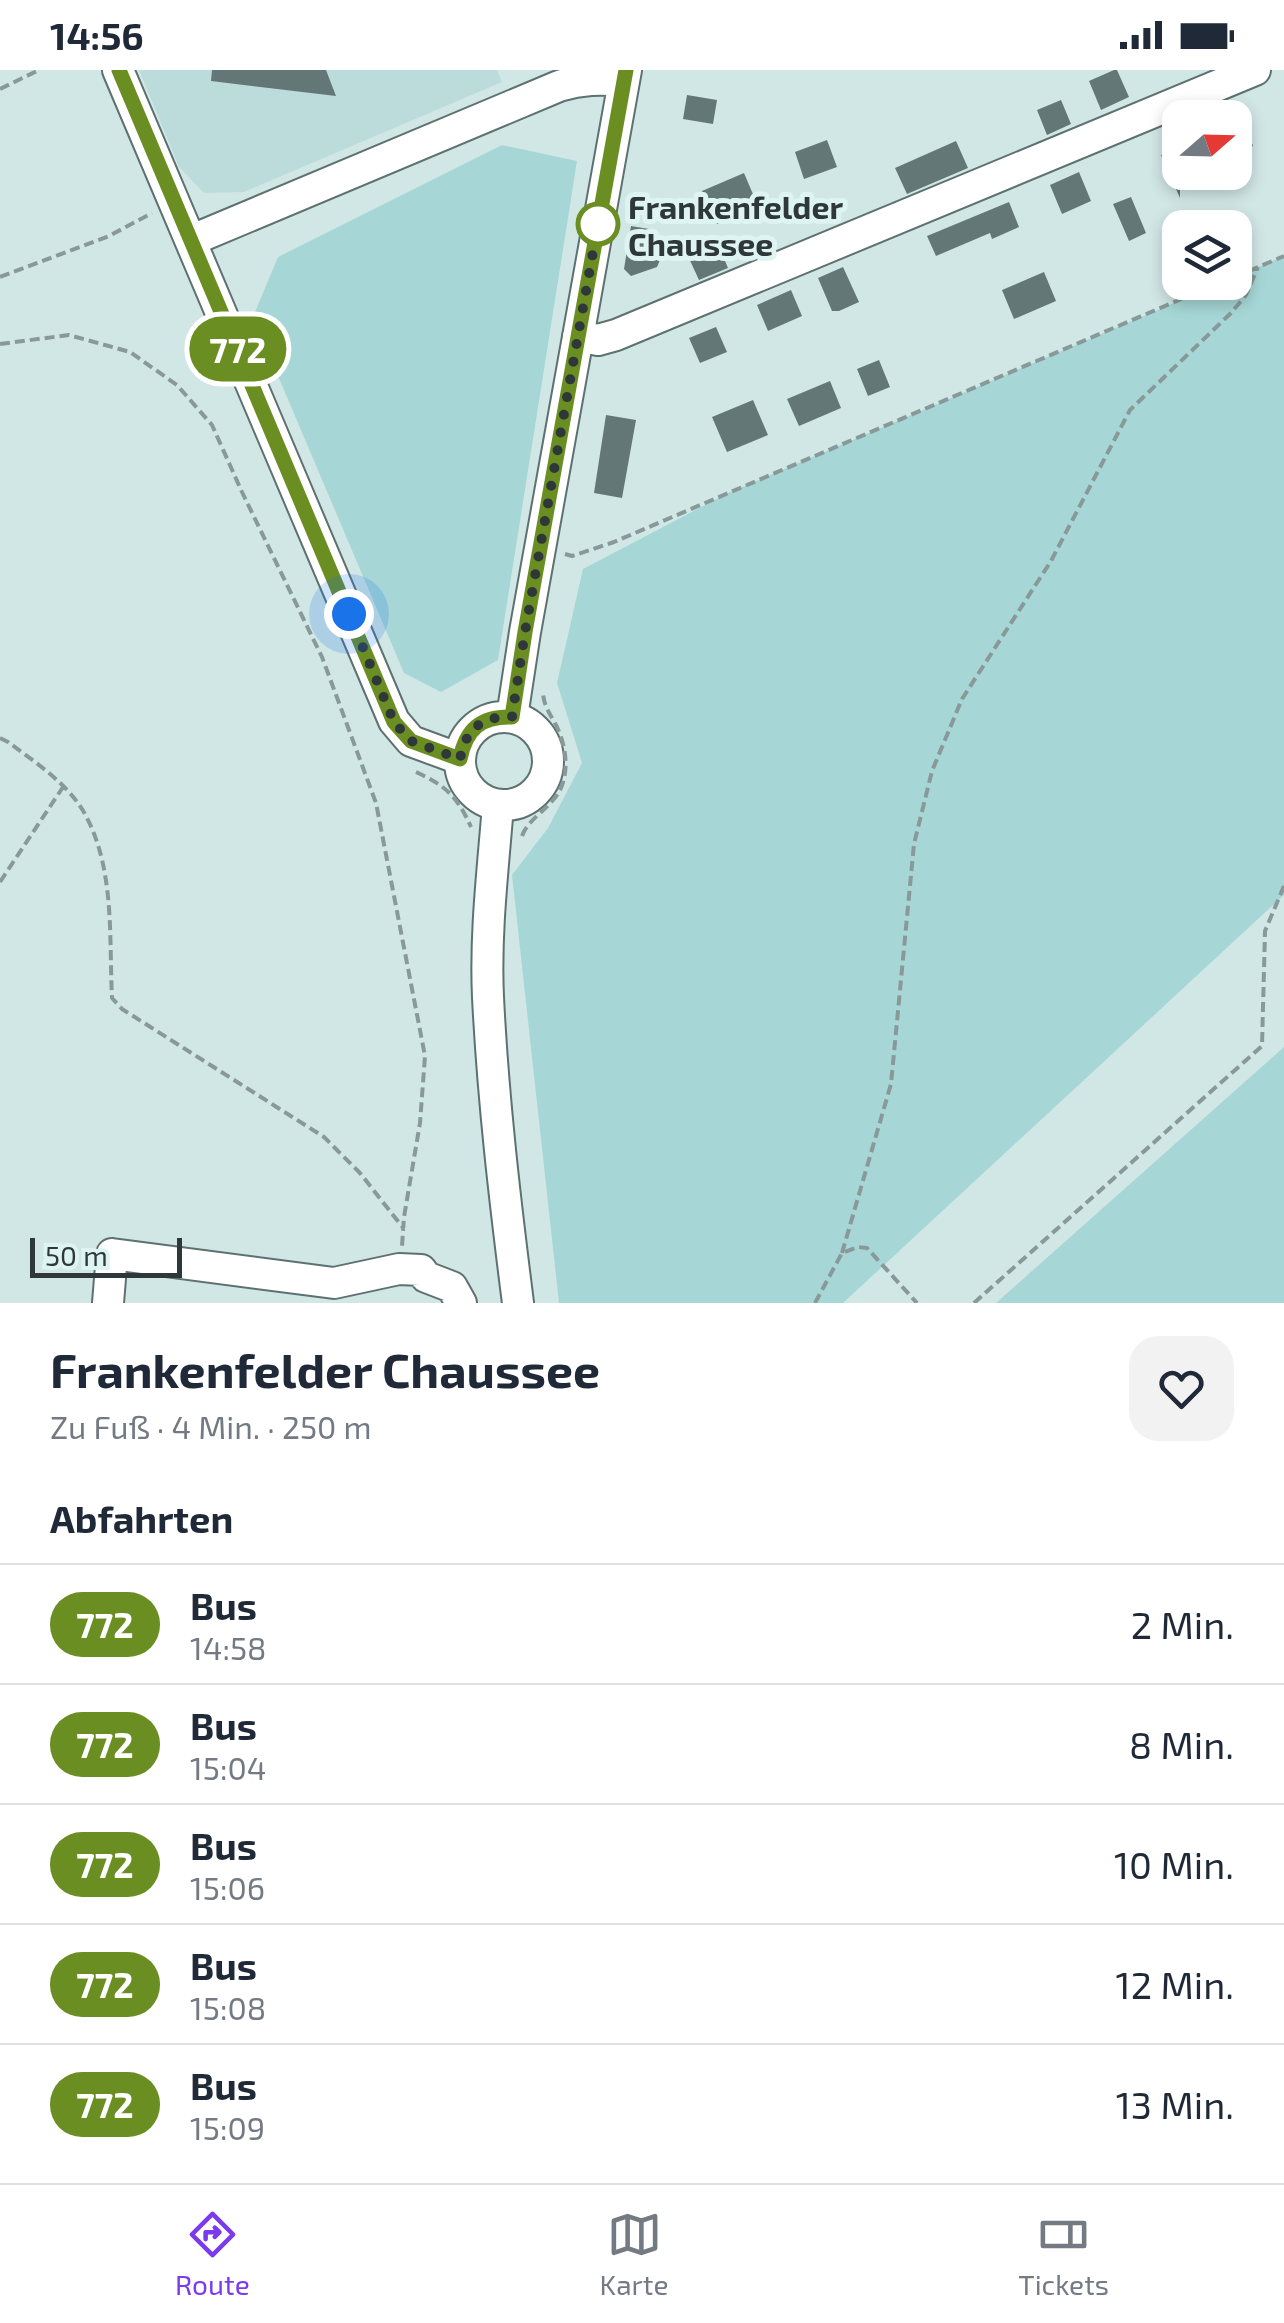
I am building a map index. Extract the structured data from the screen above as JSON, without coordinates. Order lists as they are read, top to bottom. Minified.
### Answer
{"places":["Frankenfelder Chaussee"],"lines":["bus line 772"],"scale_bar":"50 m","north":"right","page":{"status":"14:56","on_map":"772","scale":"50 m","heading":[["Frankenfelder Chaussee","Zu Fuß · 4 Min. · 250 m"],"Abfahrten"],"list":[{"mark":"772","name":"Bus","note":"14:58","value":"2 Min."},{"mark":"772","name":"Bus","note":"15:04","value":"8 Min."},{"mark":"772","name":"Bus","note":"15:06","value":"10 Min."},{"mark":"772","name":"Bus","note":"15:08","value":"12 Min."},{"mark":"772","name":"Bus","note":"15:09","value":"13 Min."}],"tabs":["Route","Karte","Tickets"]}}
